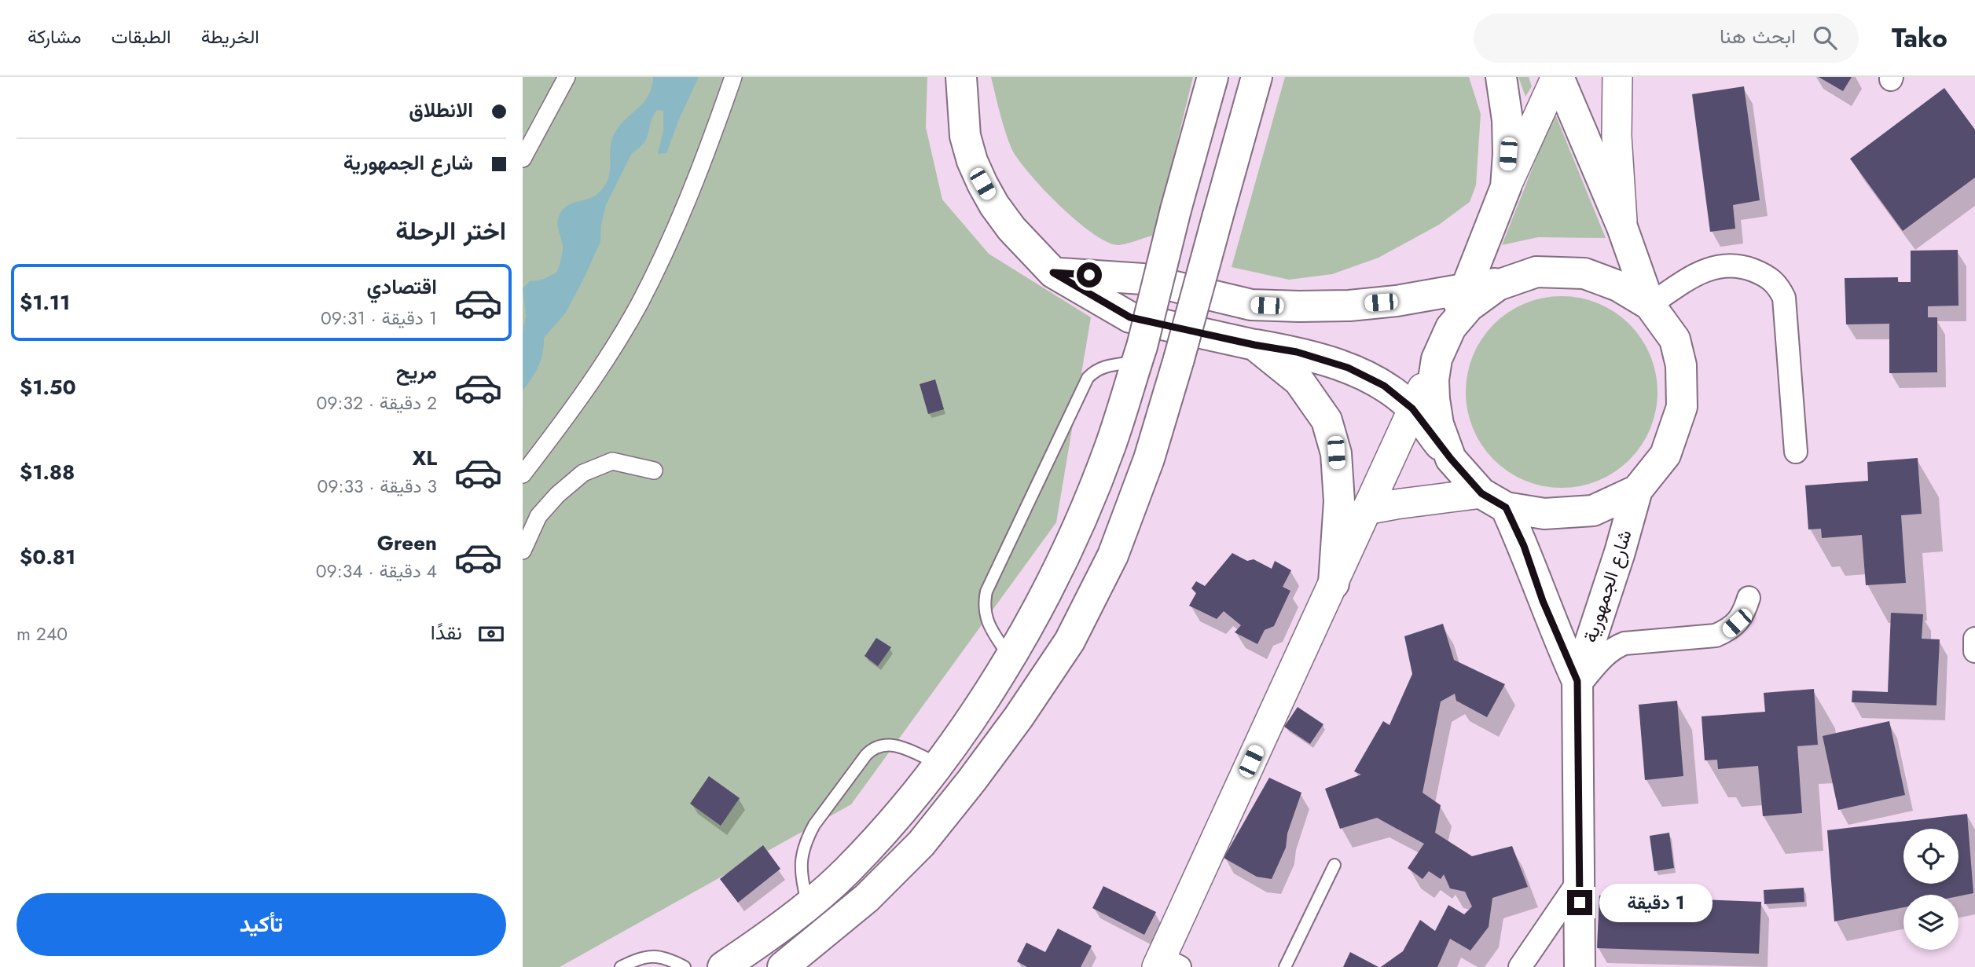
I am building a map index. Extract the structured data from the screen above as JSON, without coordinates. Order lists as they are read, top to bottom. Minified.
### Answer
{"streets":{"main road":["شارع الجمهورية"]},"page":{"header":"Tako","search":"ابحث هنا","nav":["الخريطة","الطبقات","مشاركة"],"banner":["الانطلاق","شارع الجمهورية"],"heading":"اختر الرحلة","list":[{"name":"اقتصادي","note":"1 دقيقة · 09:31","value":"$1.11"},{"name":"مريح","note":"2 دقيقة · 09:32","value":"$1.50"},{"name":"XL","note":"3 دقيقة · 09:33","value":"$1.88"},{"name":"Green","note":"4 دقيقة · 09:34","value":"$0.81"}],"pay":["نقدًا","240 m"],"buttons":"تأكيد","bubble":"1 دقيقة"}}
